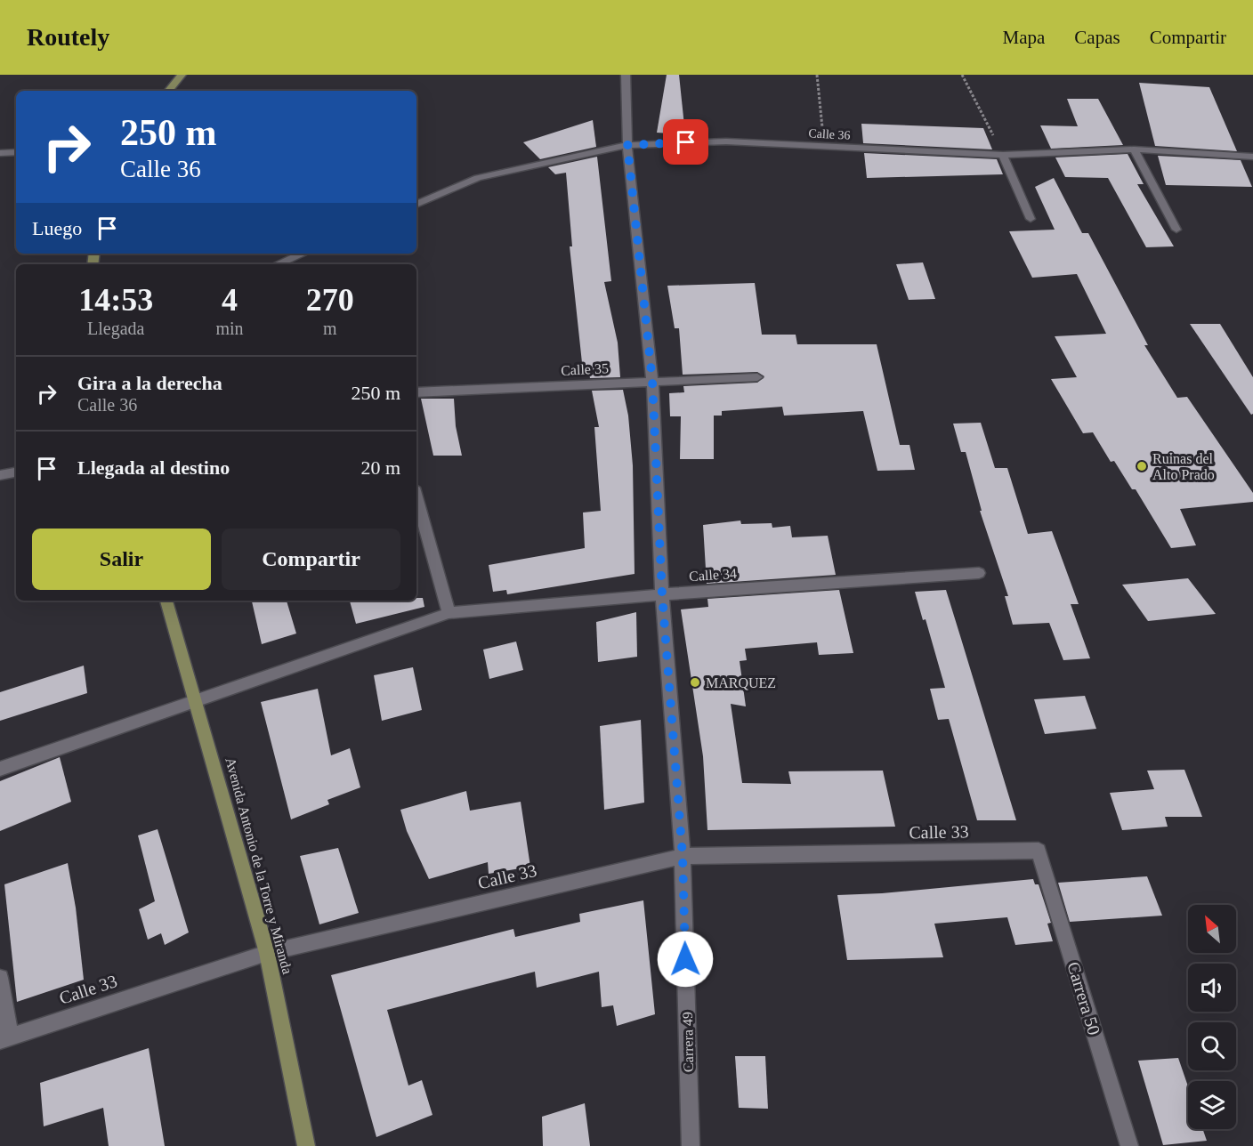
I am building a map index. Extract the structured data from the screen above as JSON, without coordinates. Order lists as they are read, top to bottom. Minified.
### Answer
{"streets":{"main road":["Avenida Antonio de la Torre y Miranda"],"street":["Calle 36","Calle 35","Calle 34","Calle 33","Carrera 50","Carrera 49"]},"crossings":[["Calle 36","Carrera 49"],["Calle 35","Carrera 49"],["Calle 34","Avenida Antonio de la Torre y Miranda"],["Calle 34","Carrera 49"],["Calle 33","Avenida Antonio de la Torre y Miranda"],["Calle 33","Carrera 50"],["Calle 33","Carrera 49"]],"places":["Ruinas del Alto Prado","MARQUEZ"],"north":"top left","page":{"header":"Routely","nav":["Mapa","Capas","Compartir"],"turn":["250 m","Calle 36"],"then":"Luego","eta":["14:53","Llegada","4","min","270","m"],"list":[{"name":"Gira a la derecha","note":"Calle 36","value":"250 m"},{"name":"Llegada al destino","value":"20 m"}],"buttons":["Salir","Compartir"]}}
